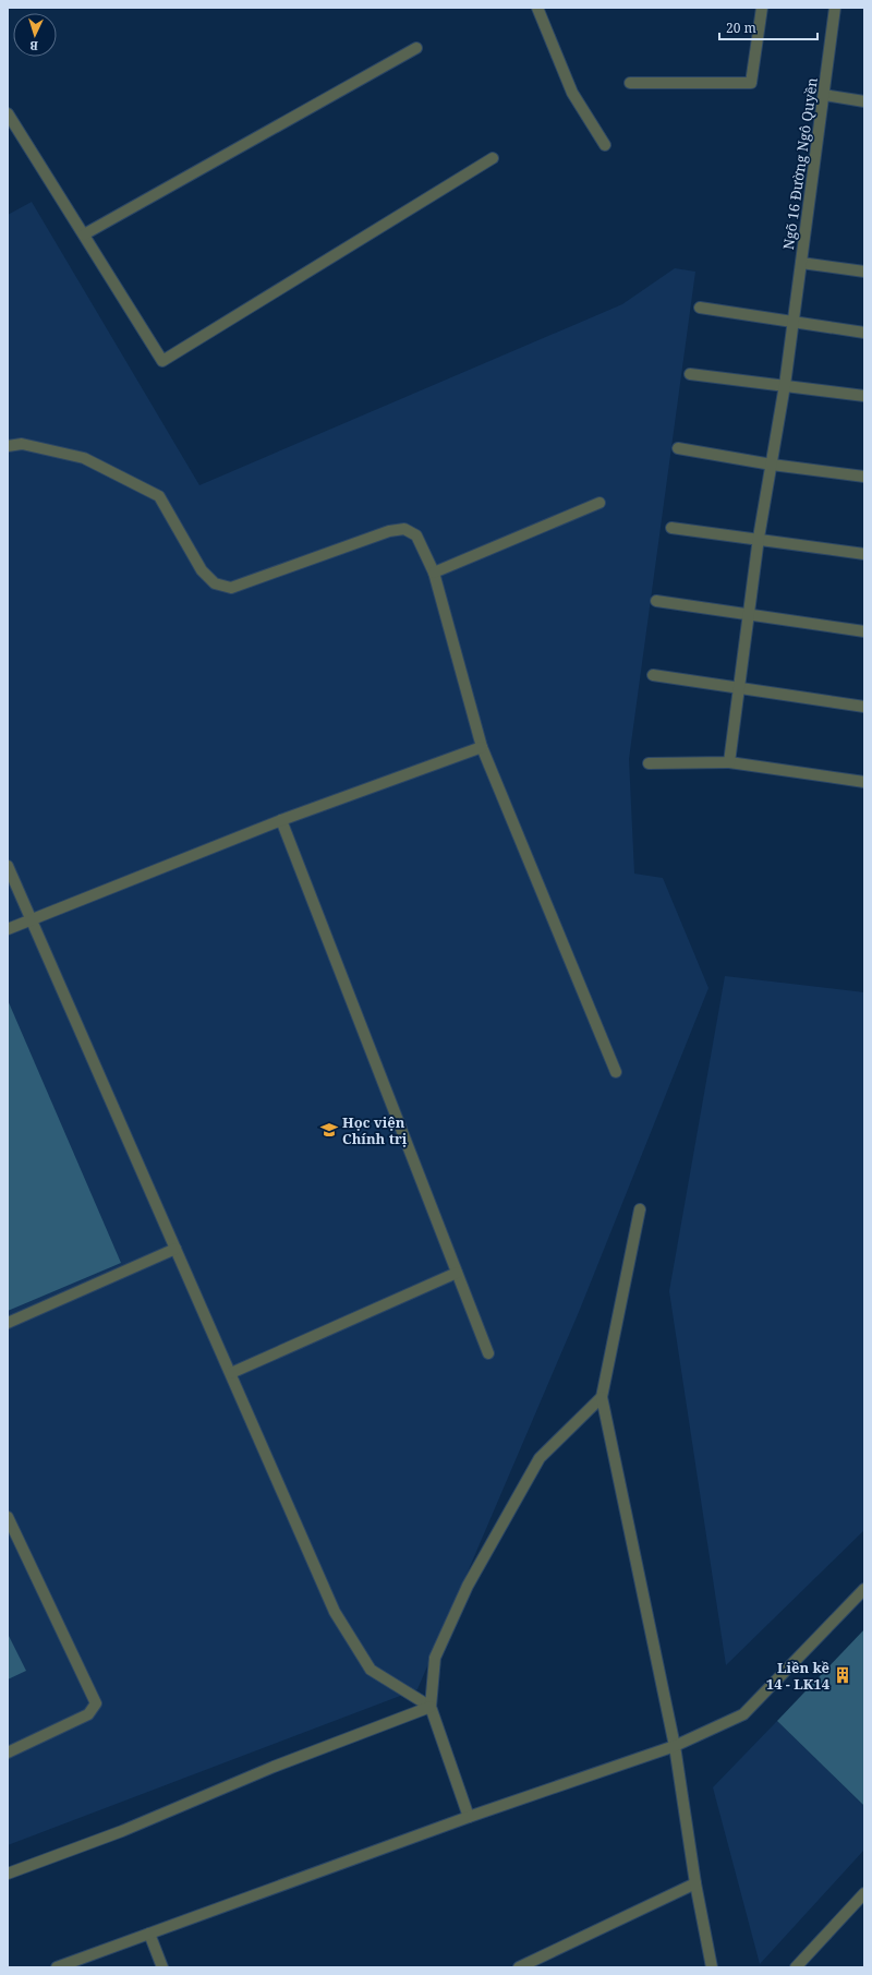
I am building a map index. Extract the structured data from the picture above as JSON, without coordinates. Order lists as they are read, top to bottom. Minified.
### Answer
{"streets":{"street":["Ngõ 16 Đường Ngô Quyền"]},"places":{"school or university":["Học viện Chính trị"],"building":["Liền kề 14 - LK14"]},"scale_bar":"20 m","north":"bottom"}
